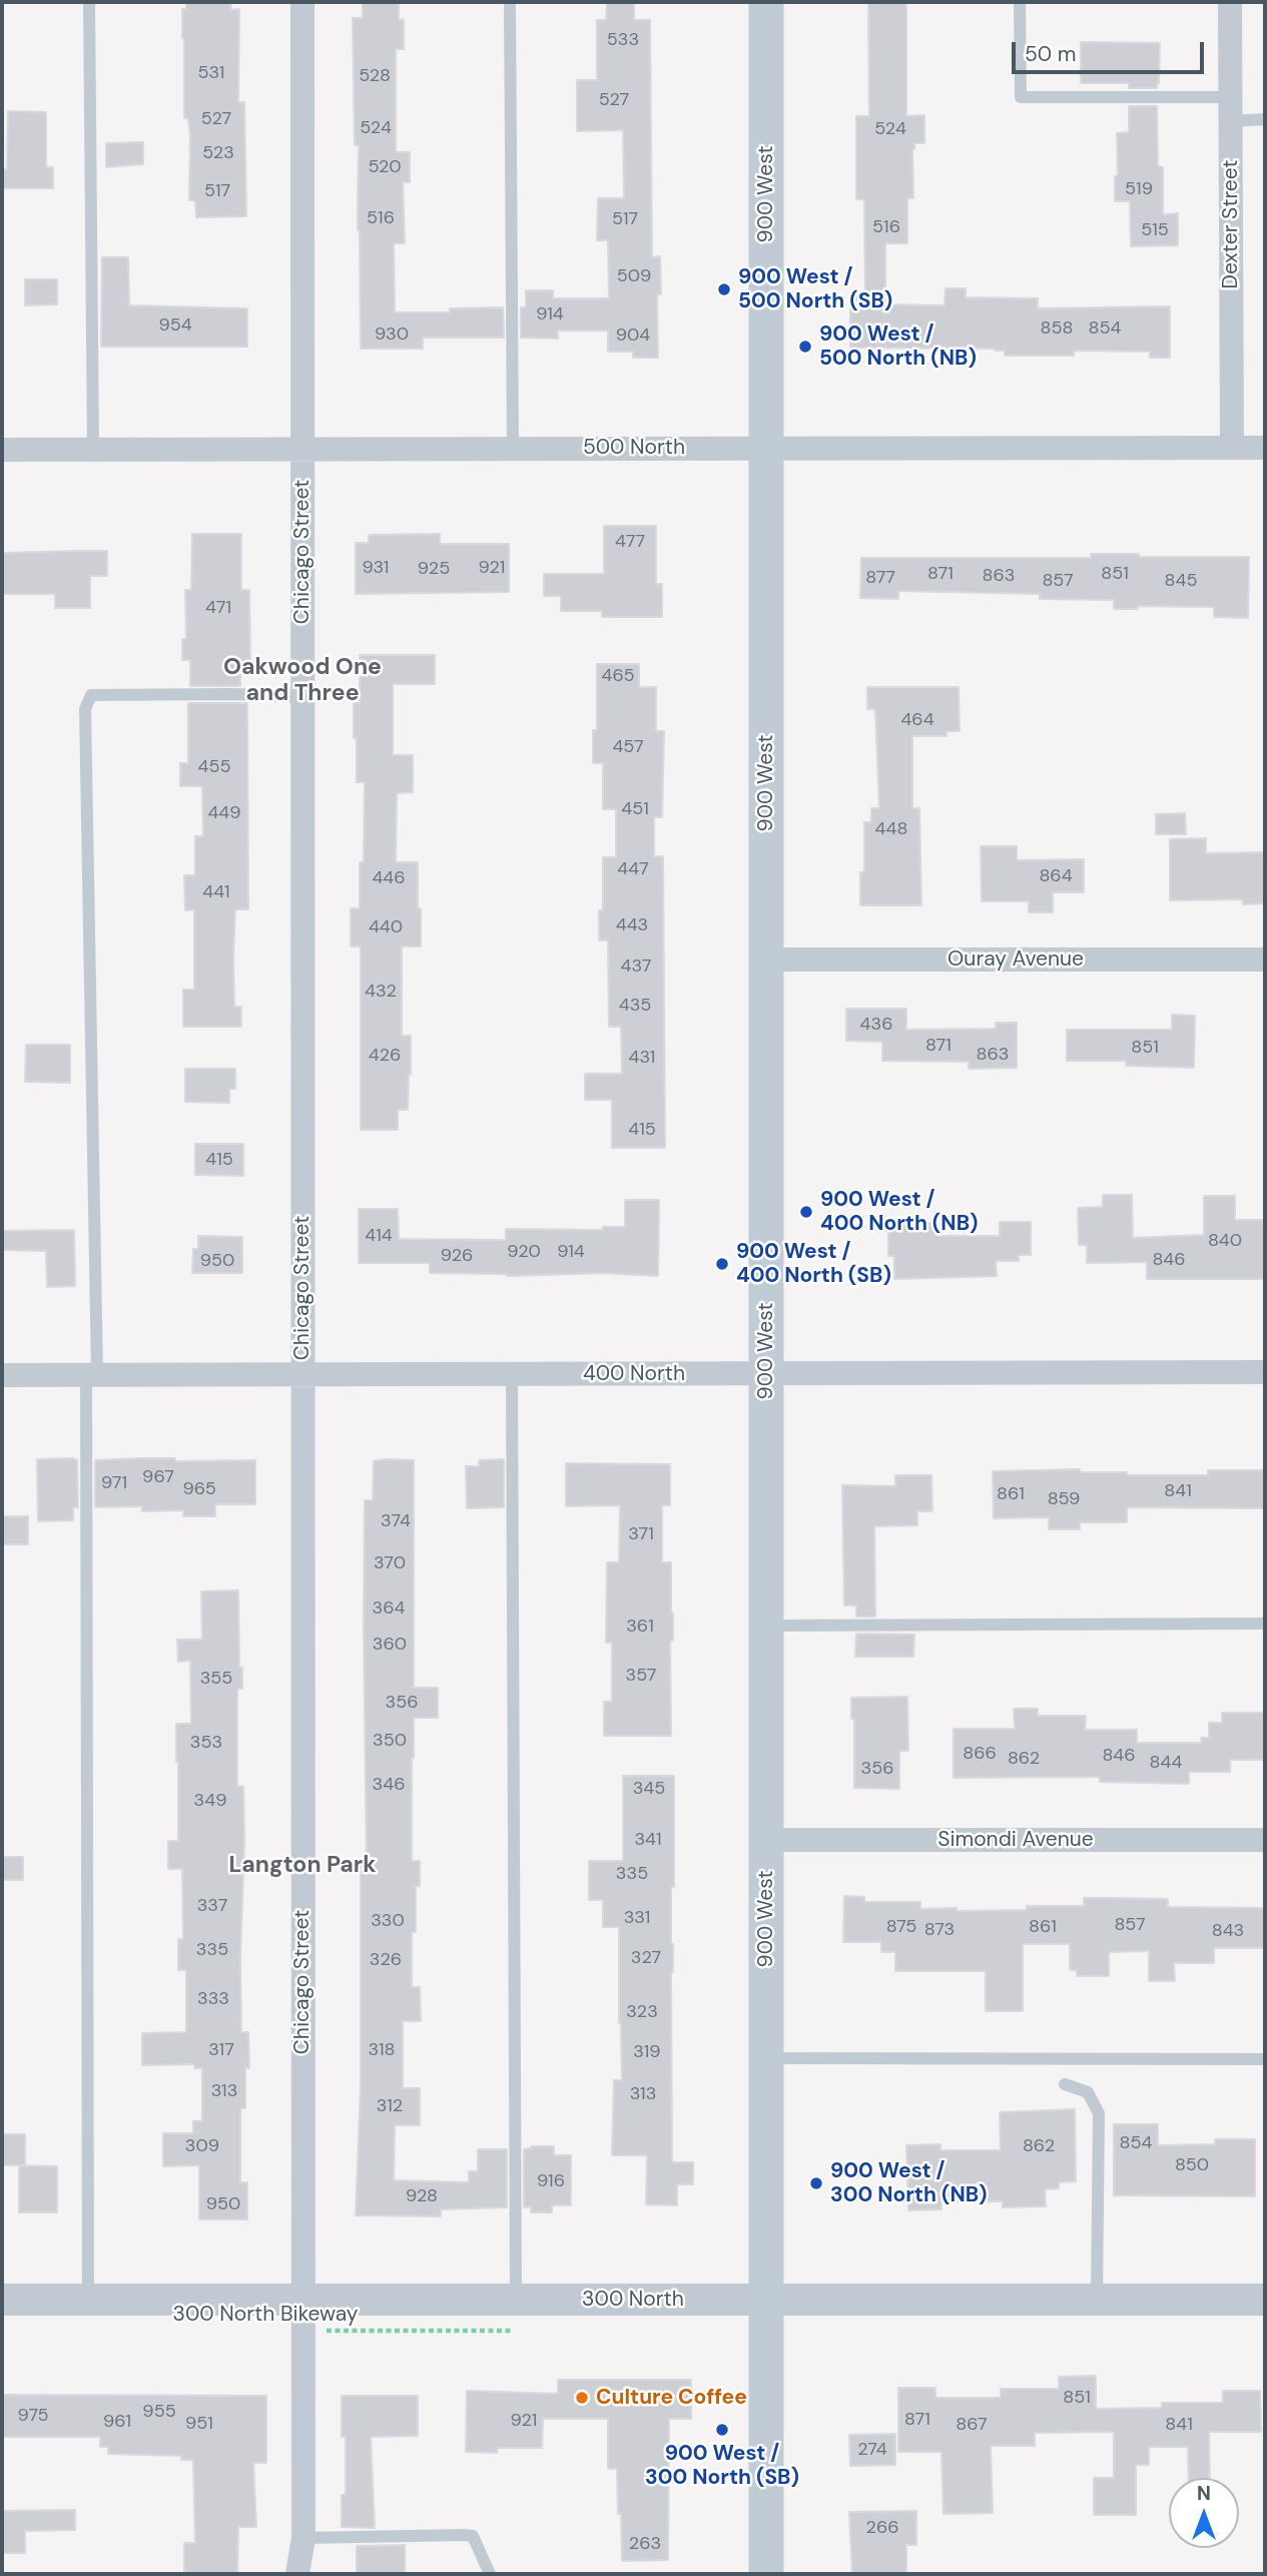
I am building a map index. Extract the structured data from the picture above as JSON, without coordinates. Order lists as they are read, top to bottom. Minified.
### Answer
{"streets":{"main road":["900 West"],"street":["Dexter Street","500 North","Chicago Street","Ouray Avenue","400 North","Simondi Avenue","300 North"],"path":["300 North Bikeway"]},"crossings":[["900 West","500 North"],["900 West","Ouray Avenue"],["900 West","400 North"],["900 West","Simondi Avenue"],["900 West","300 North"],["Dexter Street","500 North"],["500 North","Chicago Street"],["Chicago Street","400 North"],["Chicago Street","300 North"],["Chicago Street","300 North Bikeway"]],"districts":["Oakwood One and Three","Langton Park"],"places":["900 West / 500 North (SB)","900 West / 500 North (NB)","900 West / 400 North (NB)","900 West / 400 North (SB)","900 West / 300 North (NB)","Culture Coffee","900 West / 300 North (SB)"],"house_numbers":["533","531","528","527","527","524","524","523","520","519","517","516","517","516","515","509","914","954","858","854","930","904","477","931","921","925","871","851","863","877","857","845","471","465","464","457","455","451","449","448","447","864","446","441","443","440","437","432","435","436","871","851","863","426","431","415","415","414","840","920","914","926","846","950","967","971","965","841","861","859","374","371","370","364","361","360","357","355","356","350","353","866","846","862","844","356","346","345","349","341","335","337","331","330","857","875","861","873","843","335","327","326","333","323","317","318","319","313","313","312","854","309","862","850","916","928","950","851","955","975","871","921","961","951","867","841","274","266","263"],"scale_bar":"50 m","north":"top"}
